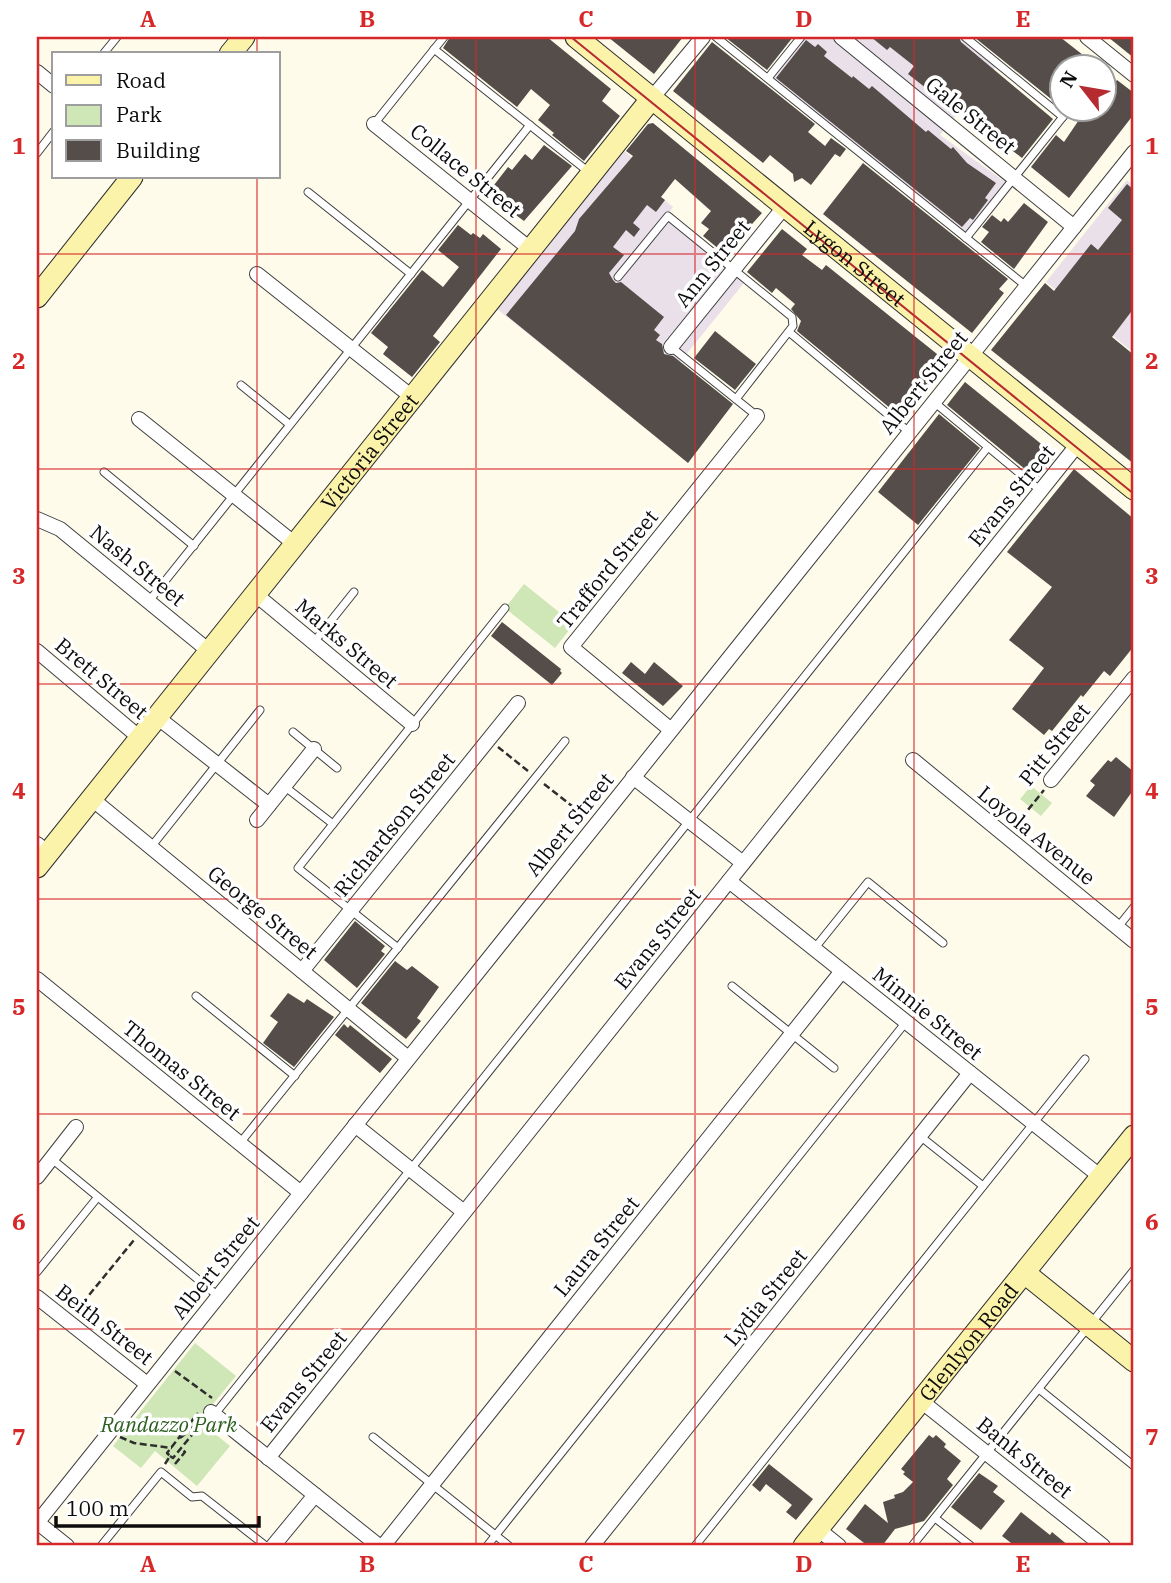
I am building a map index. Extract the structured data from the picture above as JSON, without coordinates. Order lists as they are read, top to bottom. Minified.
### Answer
{"streets":{"street":["Gale Street","Collace Street","Ann Street","Lygon Street","Albert Street","Victoria Street","Evans Street","Nash Street","Trafford Street","Marks Street","Brett Street","Pitt Street","Richardson Street","Loyola Avenue","George Street","Minnie Street","Thomas Street","Laura Street","Lydia Street","Beith Street","Glenlyon Road","Bank Street"]},"crossings":[["Gale Street","Albert Street"],["Collace Street","Victoria Street"],["Ann Street","Lygon Street"],["Lygon Street","Albert Street"],["Lygon Street","Victoria Street"],["Lygon Street","Evans Street"],["Albert Street","Trafford Street"],["Albert Street","George Street"],["Albert Street","Thomas Street"],["Albert Street","Beith Street"],["Victoria Street","Nash Street"],["Victoria Street","Marks Street"],["Victoria Street","Brett Street"],["Victoria Street","George Street"],["Evans Street","Minnie Street"],["Pitt Street","Loyola Avenue"],["Richardson Street","George Street"],["Minnie Street","Laura Street"],["Minnie Street","Lydia Street"],["Minnie Street","Glenlyon Road"],["Glenlyon Road","Bank Street"]],"parks":["Randazzo Park"],"legend":["Road","Park","Building"],"scale_bar":"100 m","north":"top left","grid":{"columns":["A","B","C","D","E"],"rows":["1","2","3","4","5","6","7"]}}
